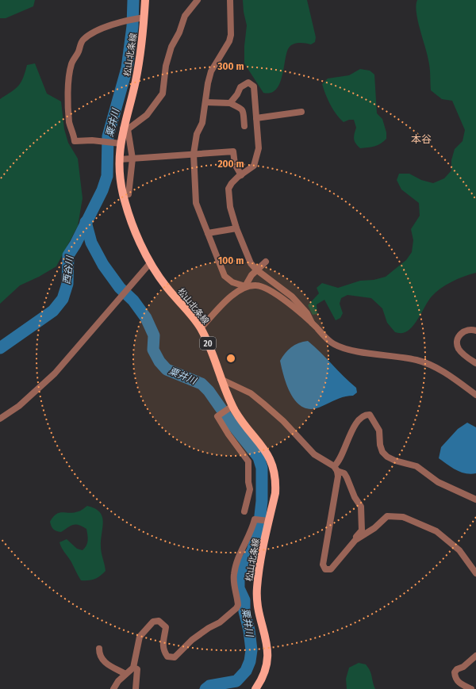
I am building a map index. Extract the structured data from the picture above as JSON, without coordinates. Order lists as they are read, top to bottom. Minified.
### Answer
{"streets":{"main road":["松山北条線","20"]},"districts":["本谷"],"water":["粟井川","西谷川"],"rings":["300 m","200 m","100 m"]}
